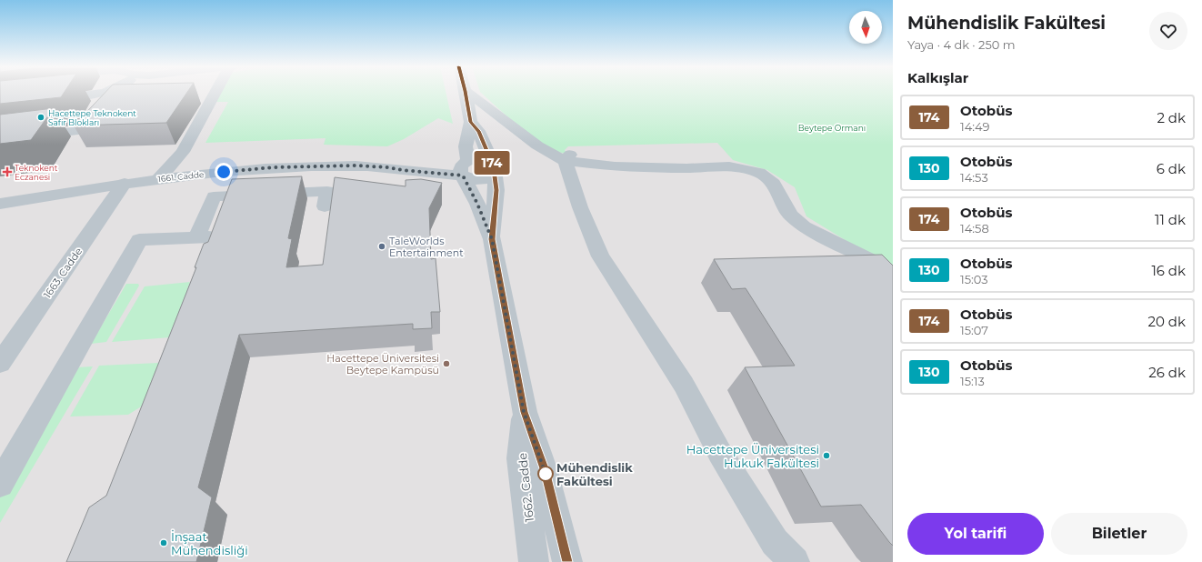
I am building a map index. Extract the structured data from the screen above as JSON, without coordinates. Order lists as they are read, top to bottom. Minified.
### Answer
{"streets":{"street":["1661. Cadde","1663. Cadde","1662. Cadde"]},"crossings":[["1661. Cadde","1663. Cadde"],["1661. Cadde","1662. Cadde"]],"parks":["Beytepe Ormanı"],"places":{"other":["Hacettepe Teknokent Safir Blokları","TaleWorlds Entertainment","Hacettepe Üniversitesi Beytepe Kampüsü","Hacettepe Üniversitesi Hukuk Fakültesi","Mühendislik Fakültesi","İnşaat Mühendisliği"],"health":["Teknokent Eczanesi"]},"lines":["bus line 174"],"north":"bottom","page":{"on_map":"174","heading":[["Mühendislik Fakültesi","Yaya · 4 dk · 250 m"],"Kalkışlar"],"list":[{"mark":"174","name":"Otobüs","note":"14:49","value":"2 dk"},{"mark":"130","name":"Otobüs","note":"14:53","value":"6 dk"},{"mark":"174","name":"Otobüs","note":"14:58","value":"11 dk"},{"mark":"130","name":"Otobüs","note":"15:03","value":"16 dk"},{"mark":"174","name":"Otobüs","note":"15:07","value":"20 dk"},{"mark":"130","name":"Otobüs","note":"15:13","value":"26 dk"}],"buttons":["Yol tarifi","Biletler"]}}
